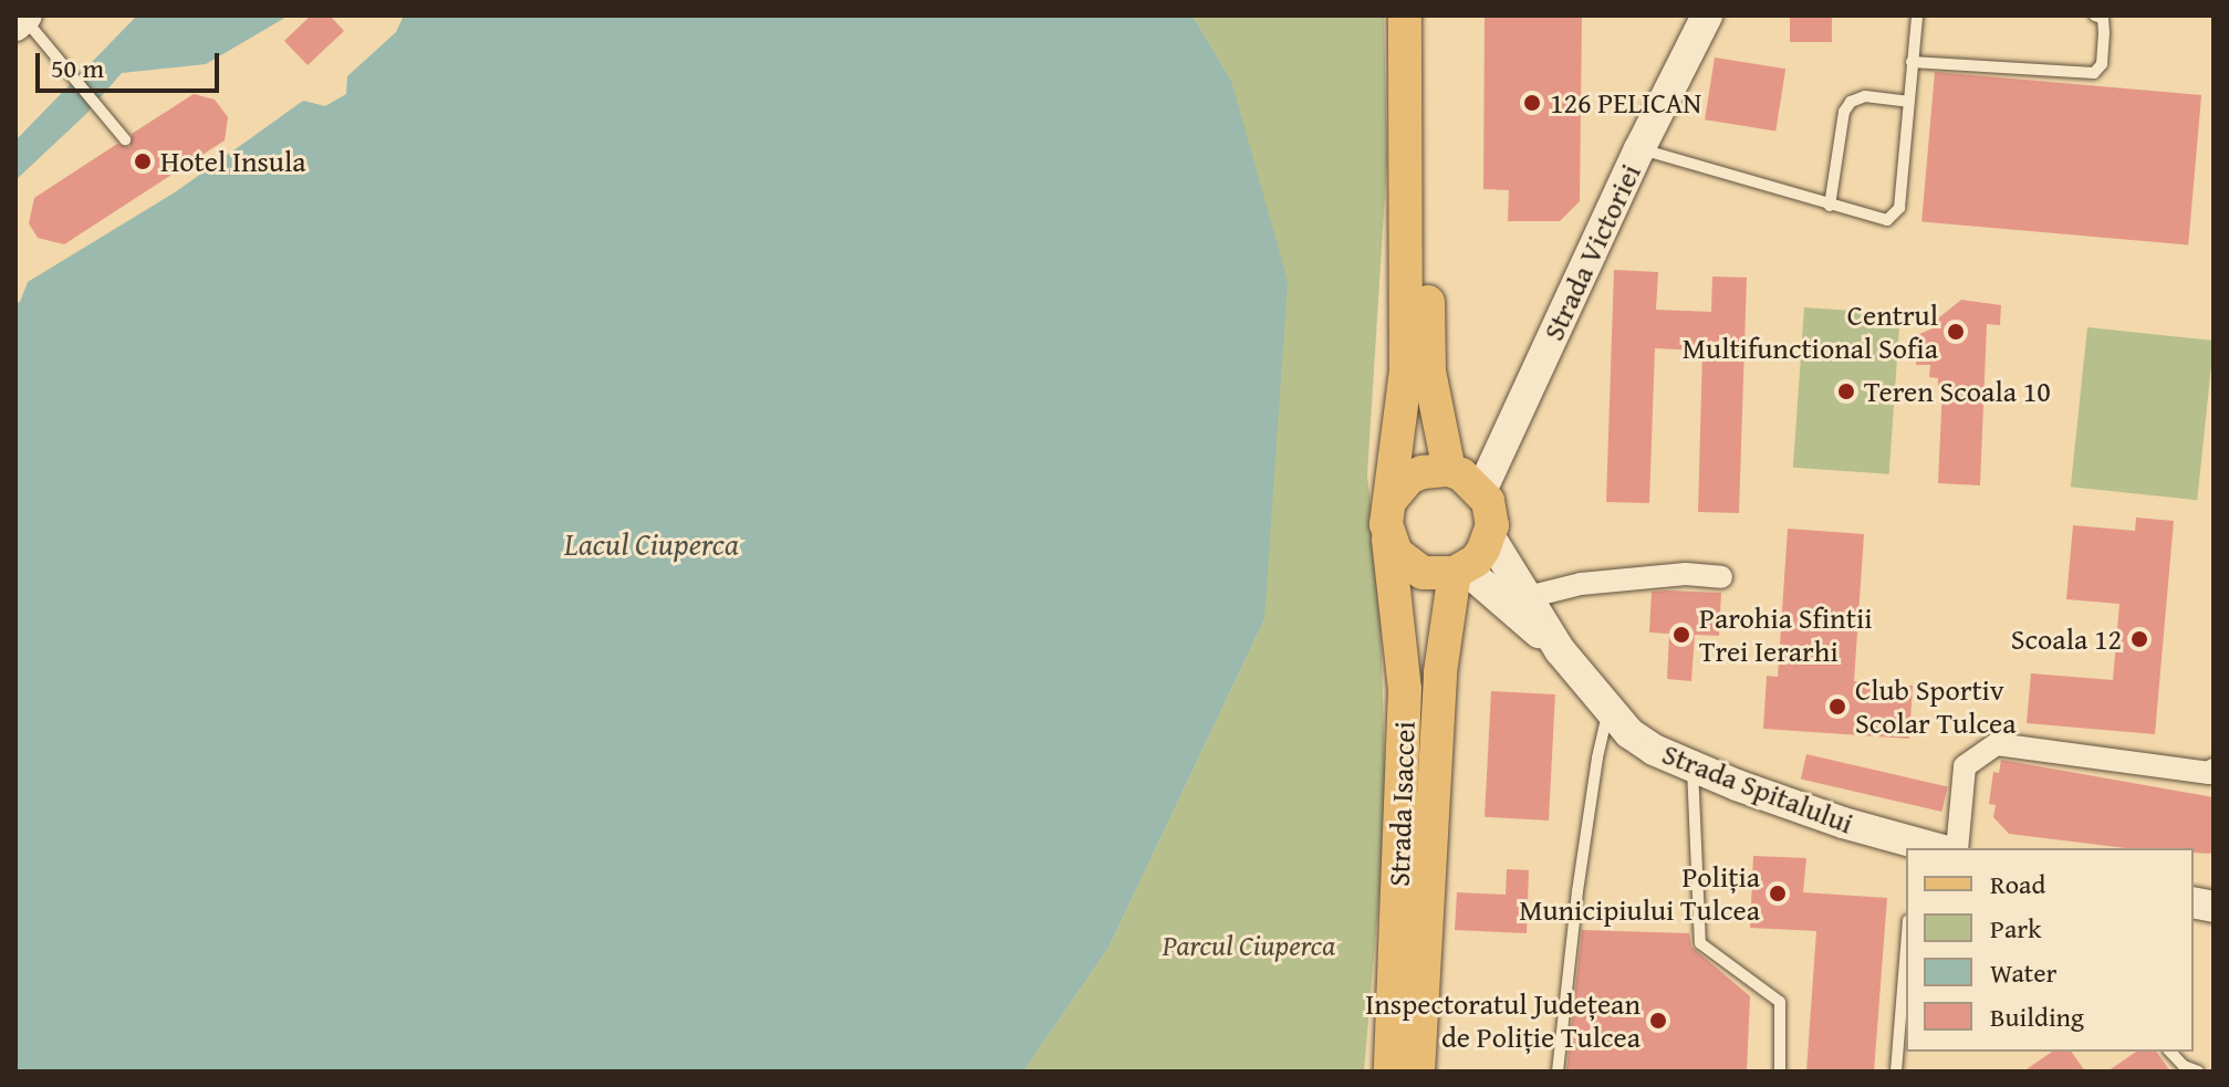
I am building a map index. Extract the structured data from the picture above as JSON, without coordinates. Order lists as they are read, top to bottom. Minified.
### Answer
{"streets":{"main road":["Strada Victoriei","Strada Spitalului","Strada Isaccei"]},"crossings":[["Strada Victoriei","Strada Spitalului"],["Strada Victoriei","Strada Isaccei"],["Strada Spitalului","Strada Isaccei"]],"water":["Lacul Ciuperca"],"parks":["Parcul Ciuperca"],"places":["126 PELICAN","Hotel Insula","Centrul Multifunctional Sofia","Teren Scoala 10","Parohia Sfintii Trei Ierarhi","Scoala 12","Club Sportiv Scolar Tulcea","Poliția Municipiului Tulcea","Inspectoratul Județean de Poliție Tulcea"],"legend":["Road","Park","Water","Building"],"scale_bar":"50 m"}
